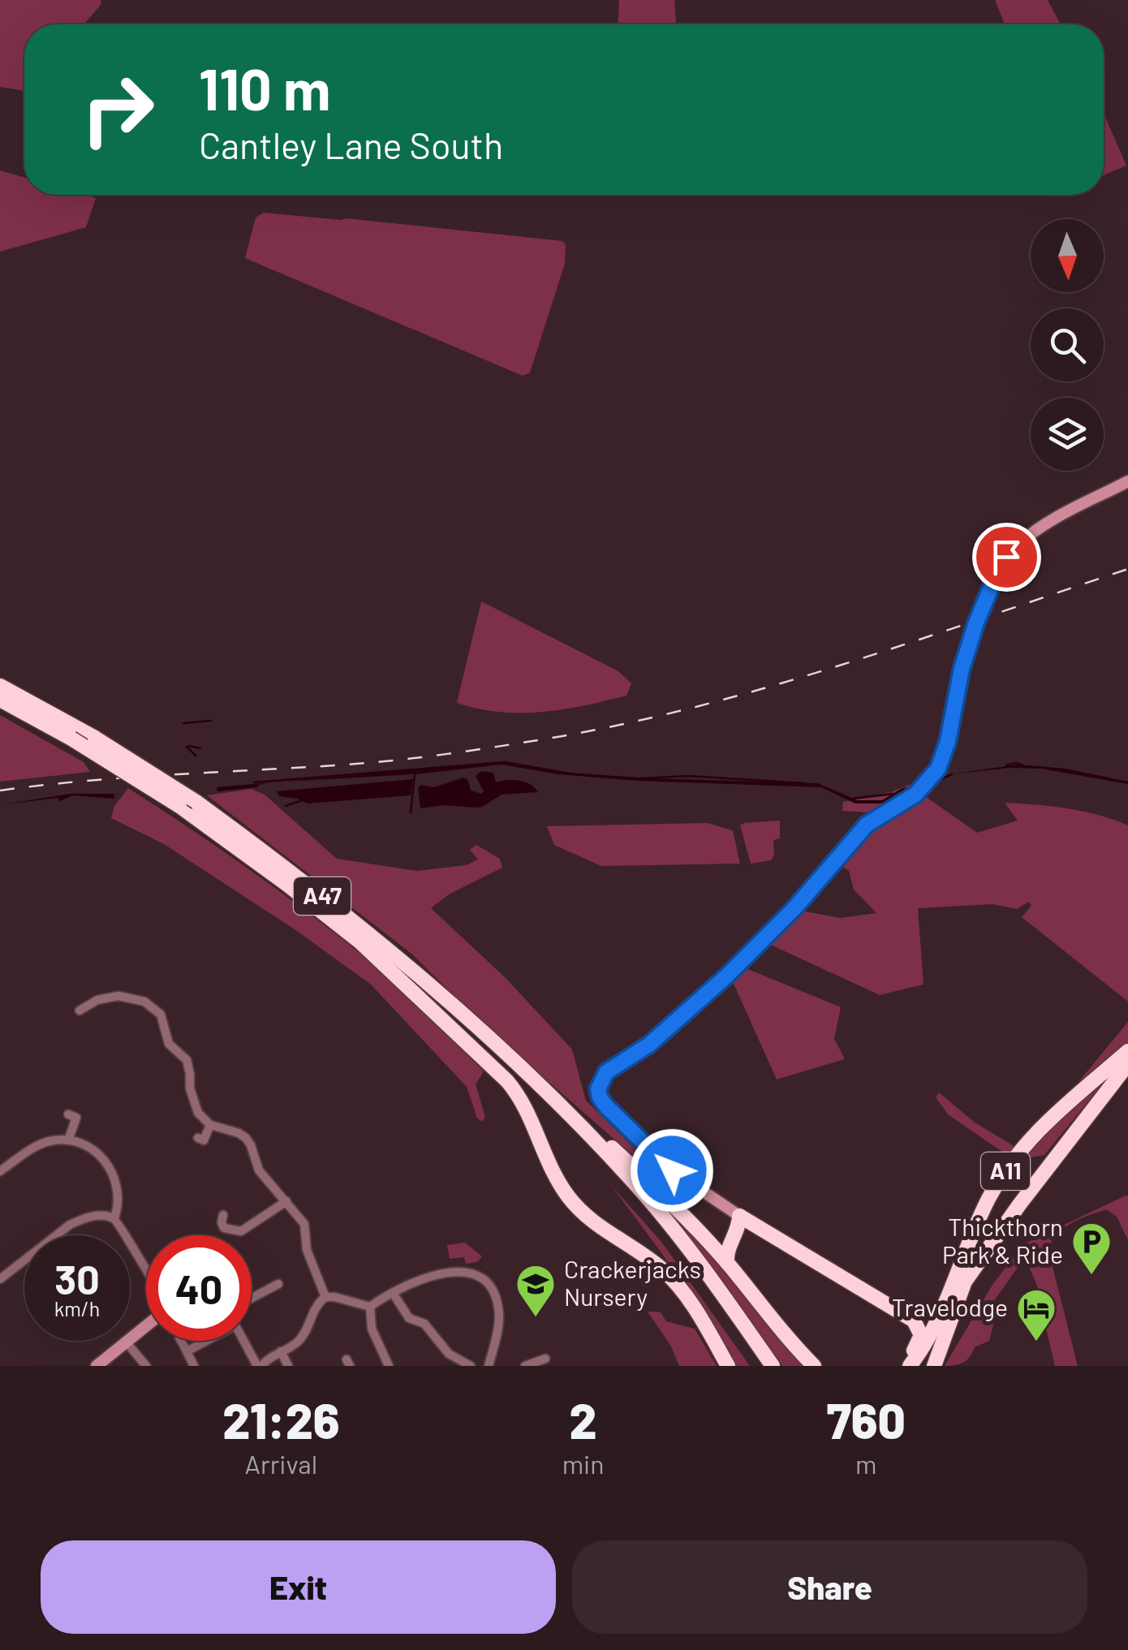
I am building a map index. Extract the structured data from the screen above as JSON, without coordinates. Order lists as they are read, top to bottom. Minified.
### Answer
{"streets":{"highway":["A47","A11"]},"places":{"parking":["Thickthorn Park & Ride"],"school or university":["Crackerjacks Nursery"],"hotel":["Travelodge"]},"north":"bottom","page":{"turn":["110 m","Cantley Lane South"],"speed":"30 km/h","limit":"40","eta":["21:26","Arrival","2","min","760","m"],"buttons":["Exit","Share"]}}
